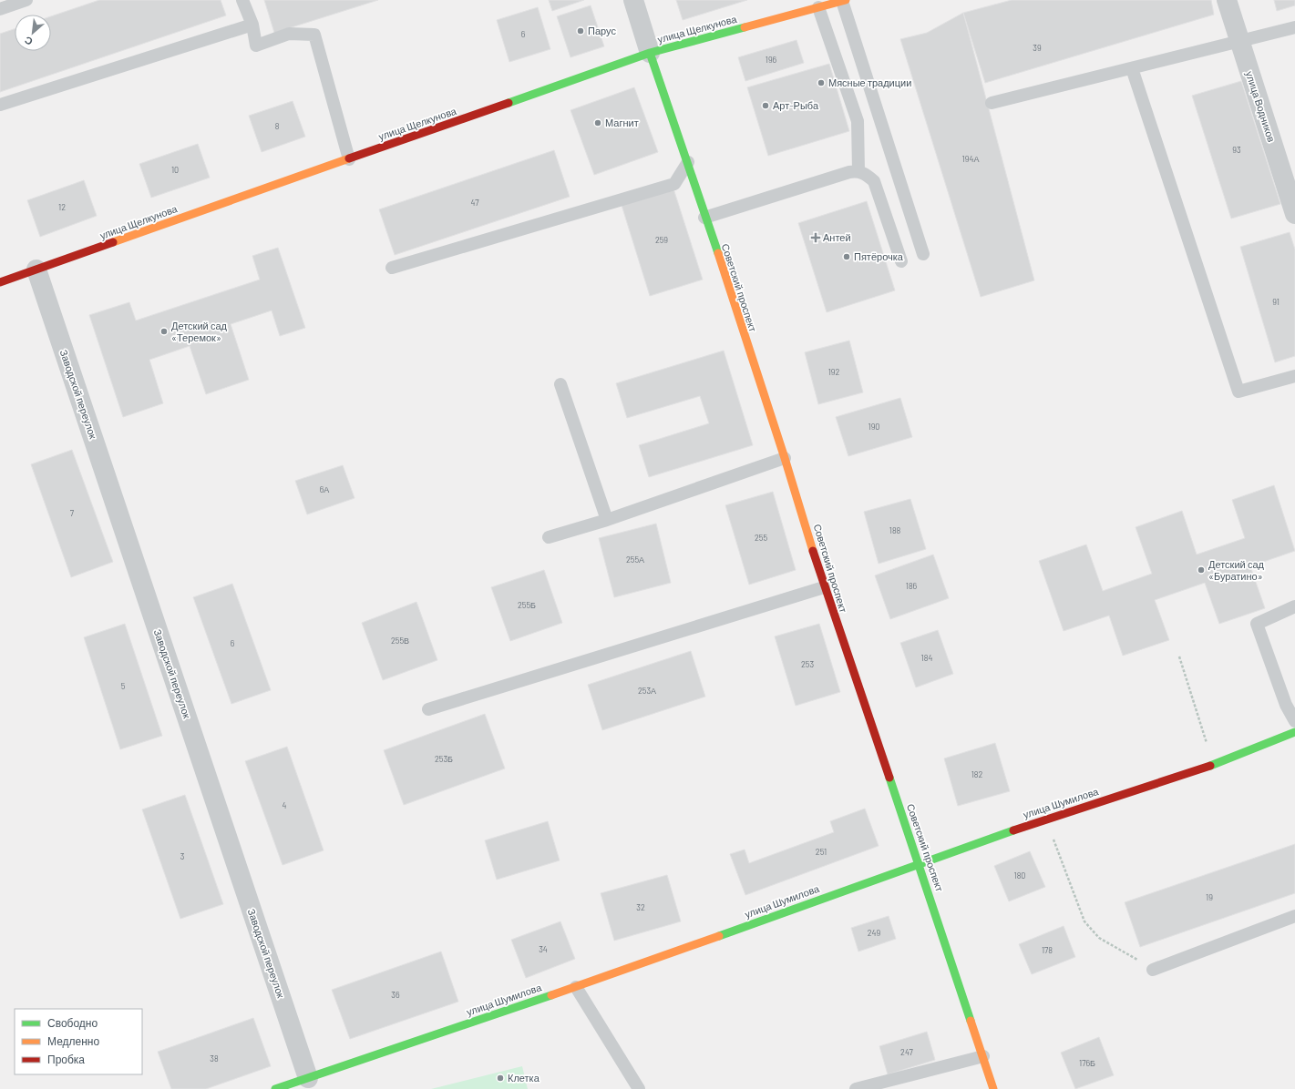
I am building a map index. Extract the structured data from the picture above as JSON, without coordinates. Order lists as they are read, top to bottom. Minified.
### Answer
{"streets":{"main road":["улица Щелкунова","Советский проспект","улица Шумилова"],"street":["улица Водников","Заводской переулок"]},"crossings":[["улица Щелкунова","Советский проспект"],["улица Щелкунова","Заводской переулок"],["Советский проспект","улица Шумилова"],["Заводской переулок","улица Шумилова"]],"places":{"other":["Парус","Мясные традиции","Арт-Рыба","Магнит","Пятёрочка","Детский сад «Теремок»","Детский сад «Буратино»","Клетка"],"health":["Антей"]},"house_numbers":["6","39","196","8","93","194А","10","47","12","259","91","192","190","6А","7","188","255","255А","186","255Б","255В","6","184","253","5","253А","253Б","182","4","251","3","180","19","32","249","34","178","36","247","38","176Б"],"legend":["Свободно","Медленно","Пробка"],"north":"bottom left"}
